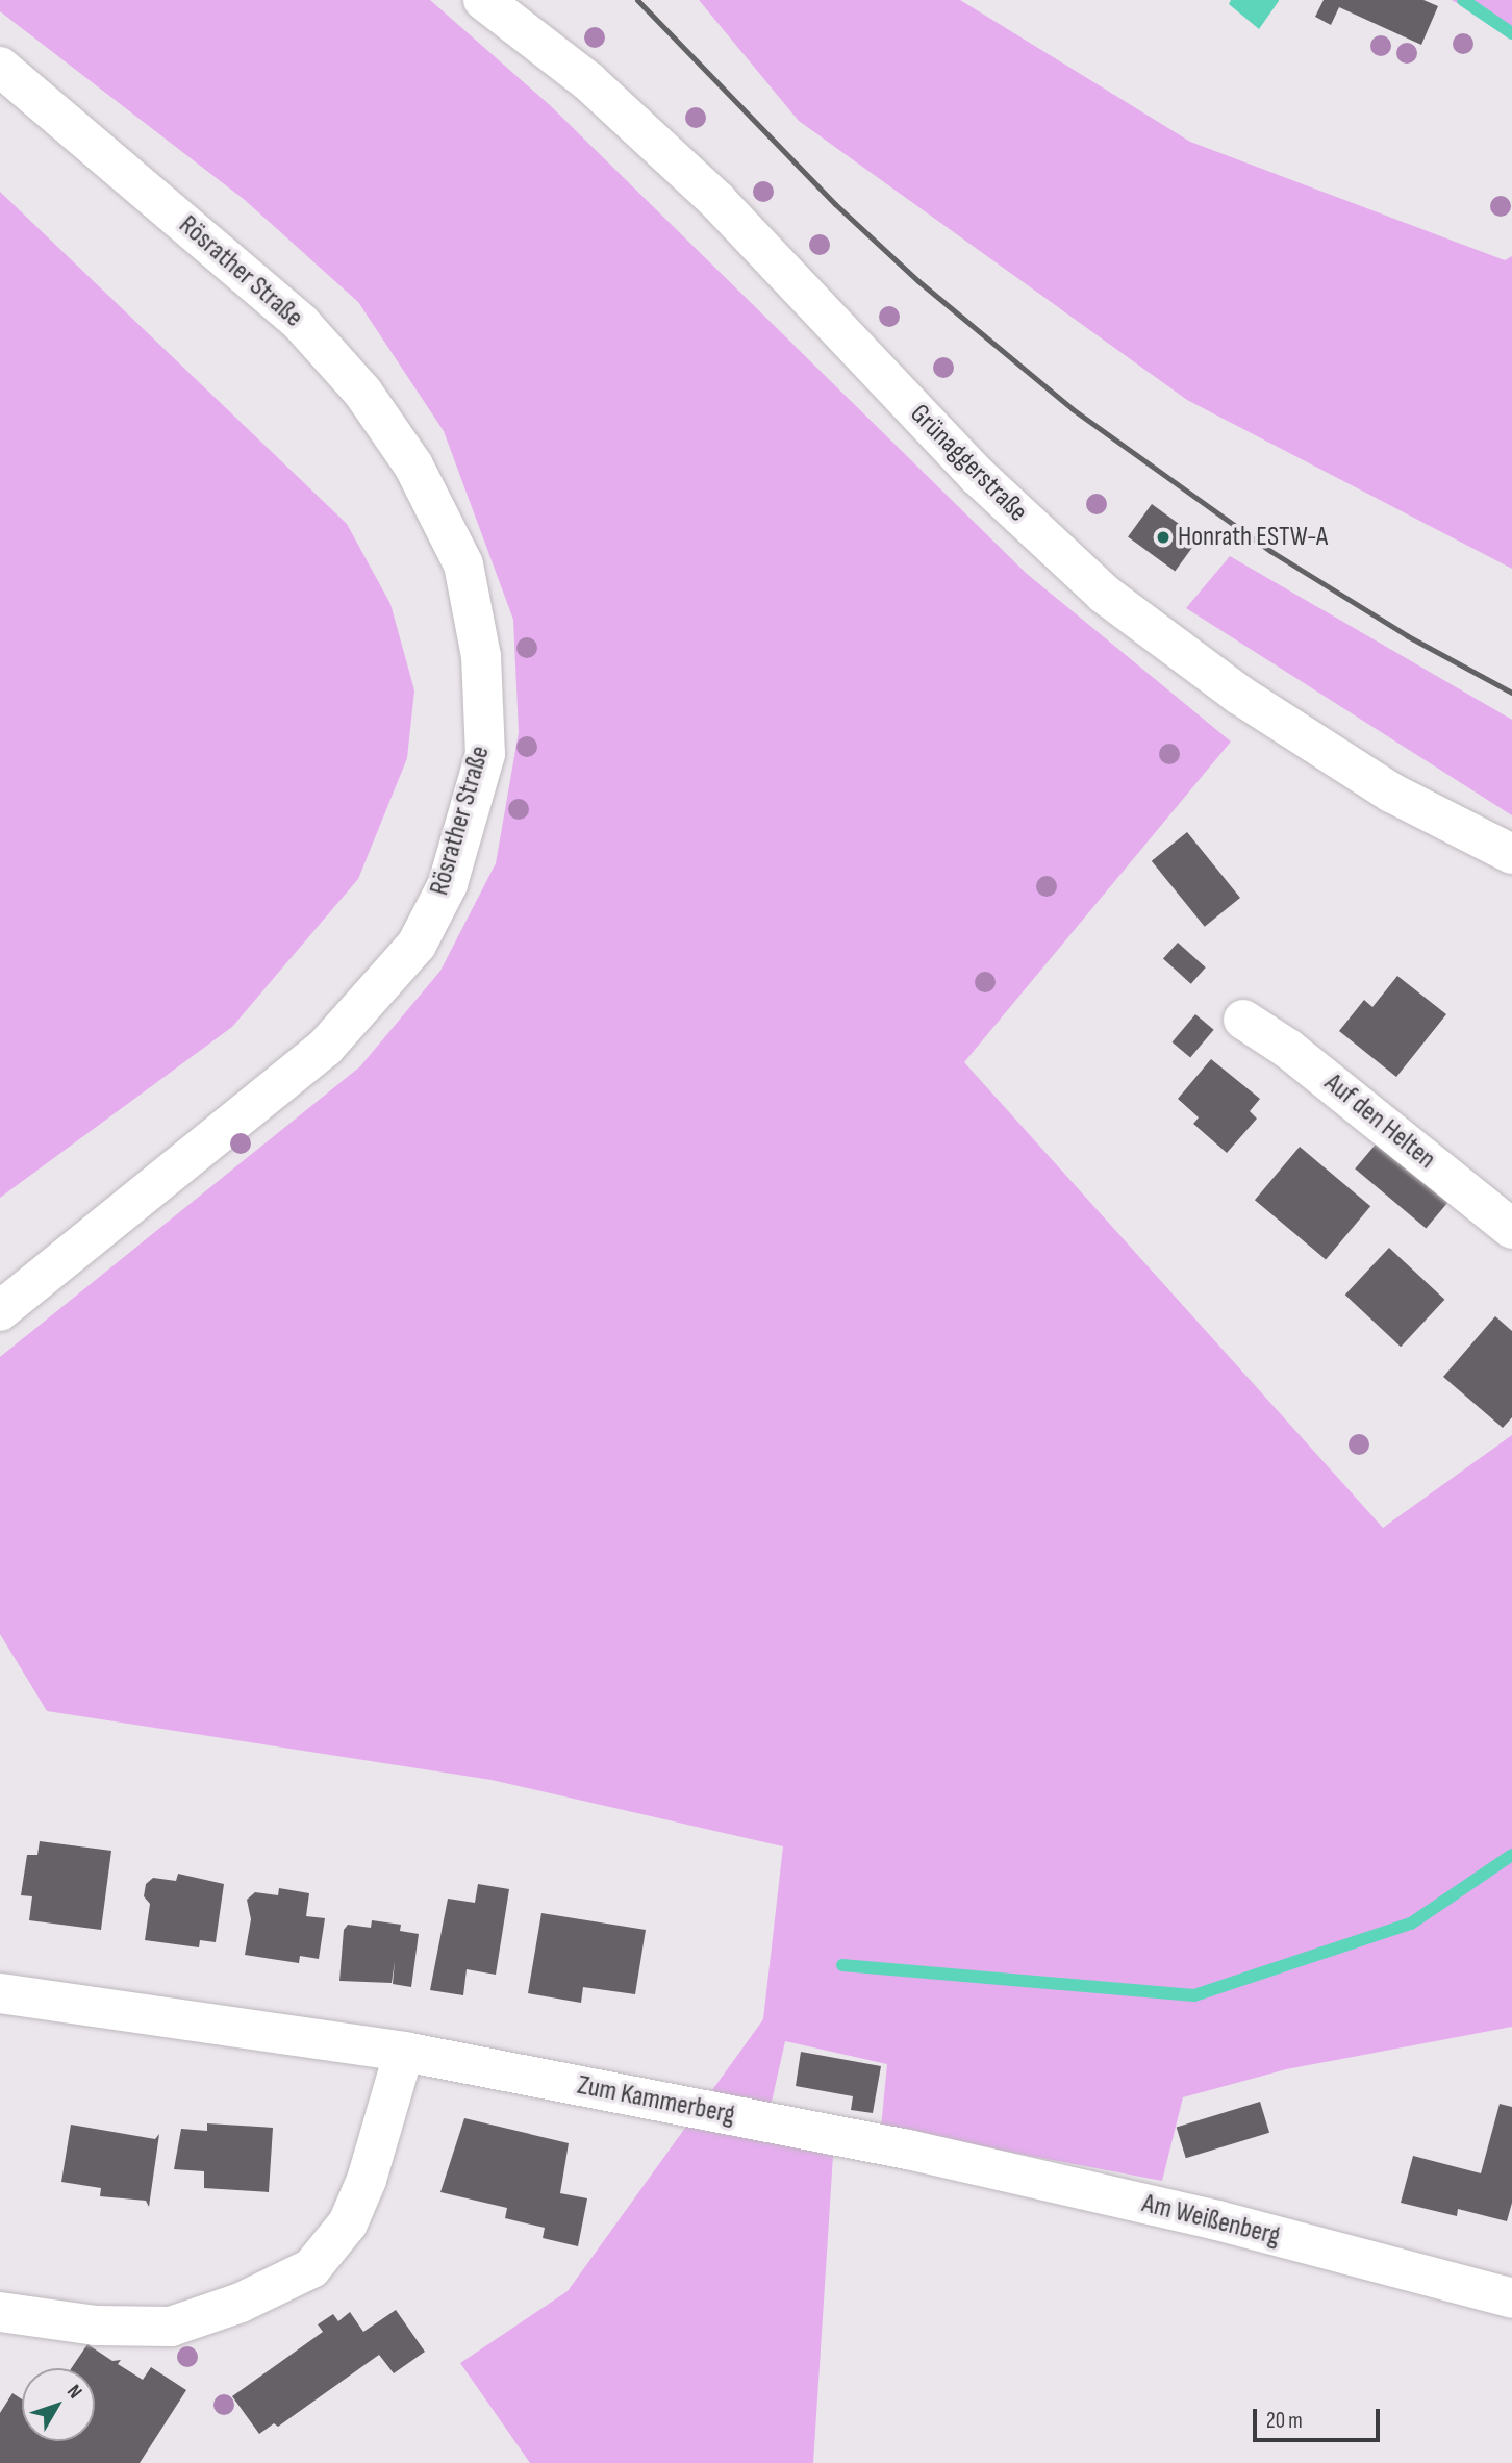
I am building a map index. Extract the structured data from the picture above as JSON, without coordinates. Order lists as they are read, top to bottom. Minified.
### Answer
{"streets":{"street":["Rösrather Straße","Grünaggerstraße","Auf den Helten","Zum Kammerberg","Am Weißenberg"]},"crossings":[["Zum Kammerberg","Am Weißenberg"]],"places":["Honrath ESTW-A"],"scale_bar":"20 m","north":"top right"}
